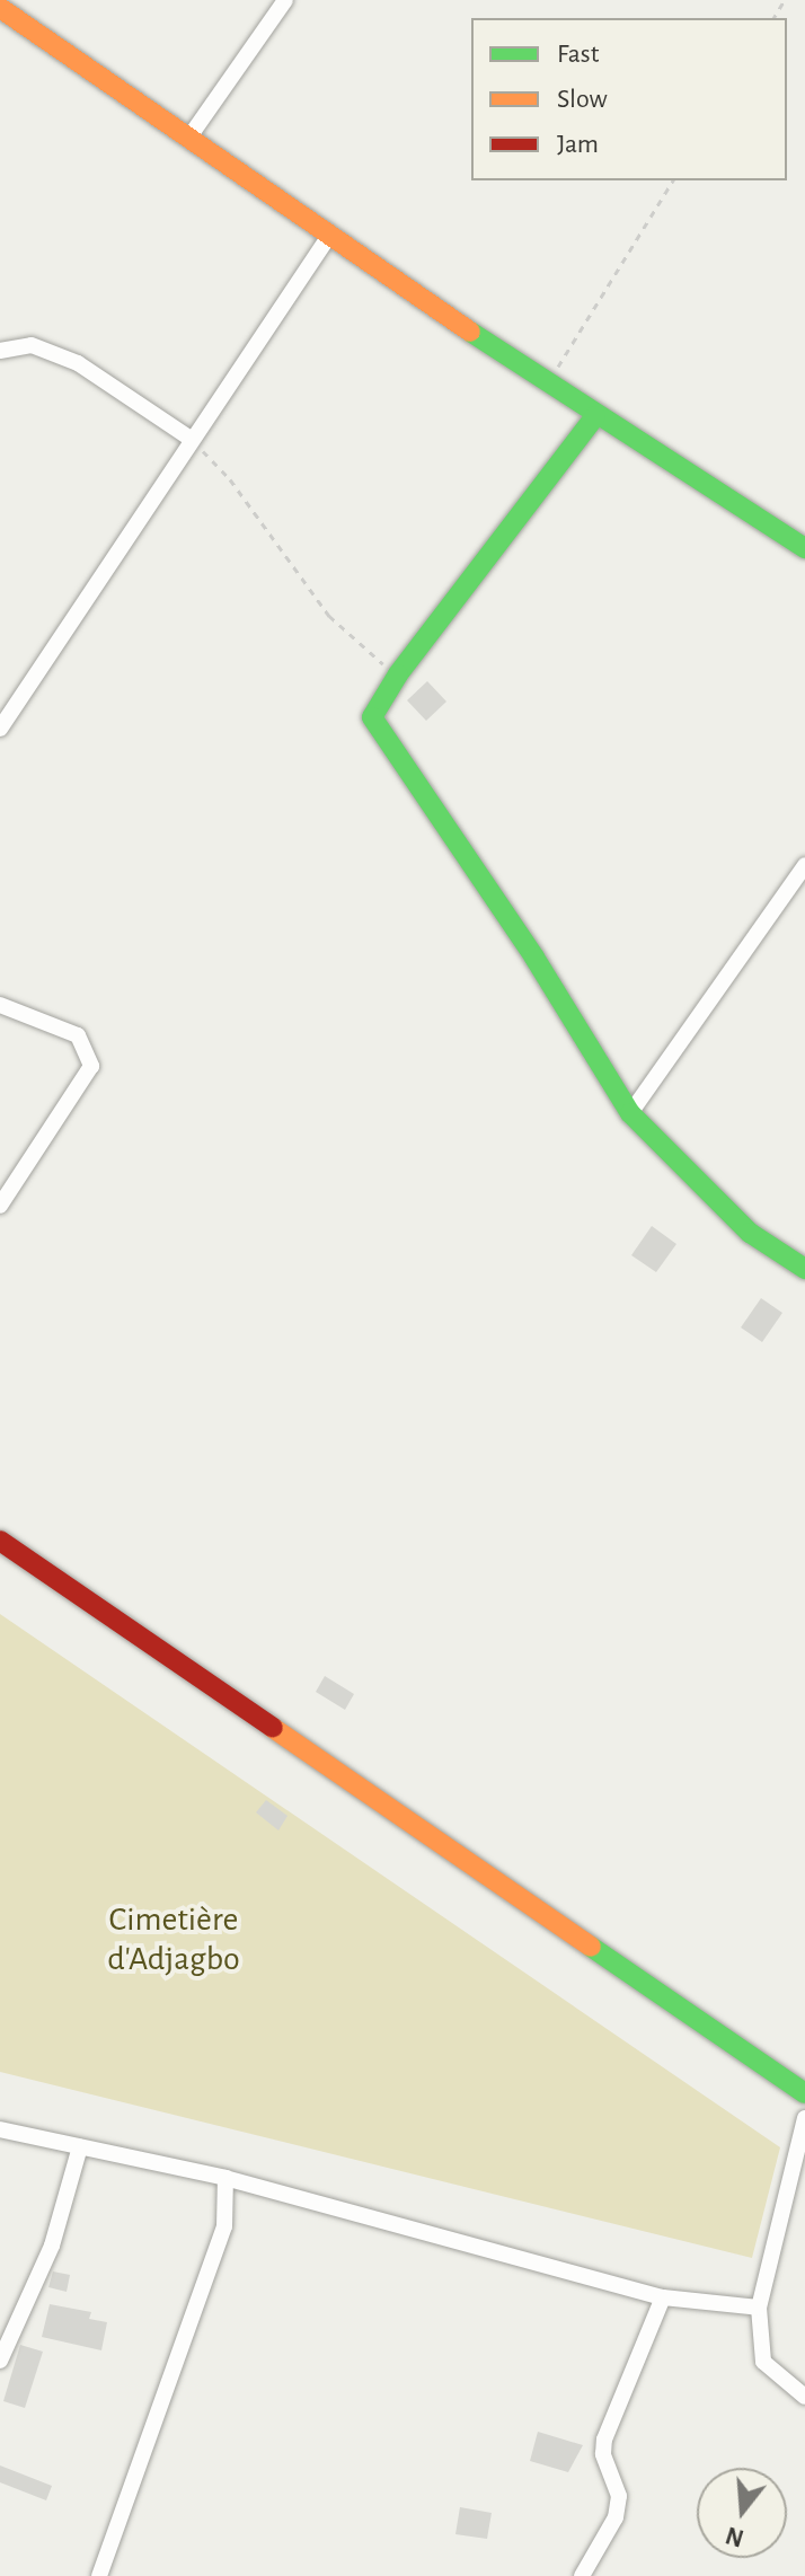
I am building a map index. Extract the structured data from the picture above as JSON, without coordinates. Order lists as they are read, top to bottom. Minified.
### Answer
{"parks":["Cimetière d'Adjagbo"],"legend":["Fast","Slow","Jam"],"north":"bottom"}
